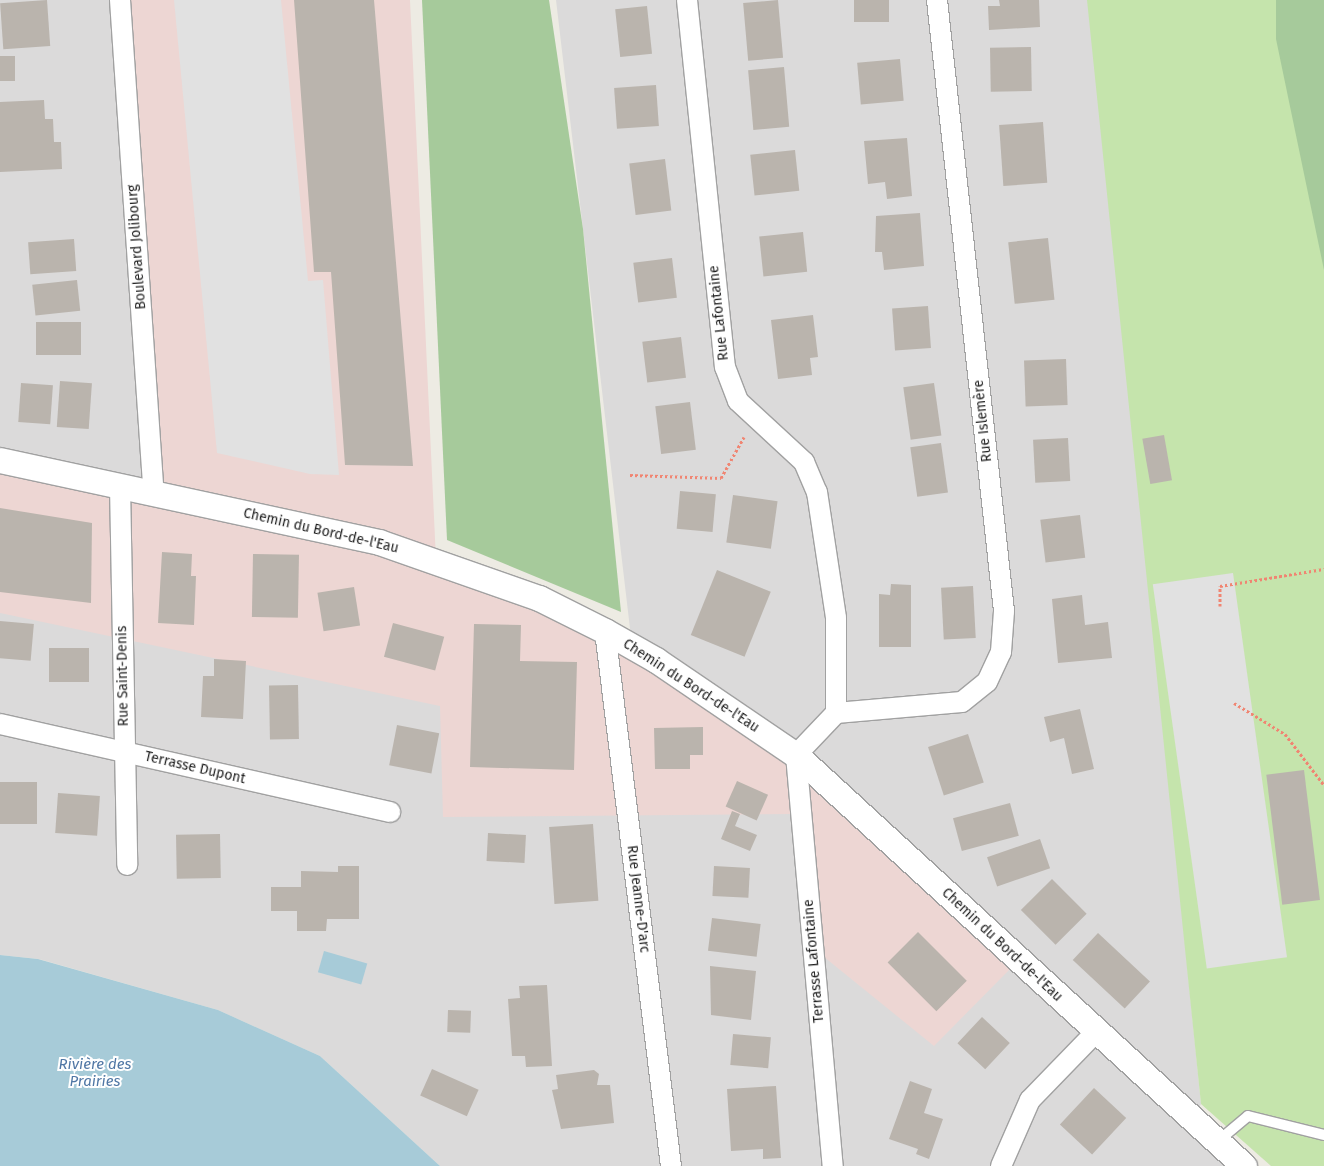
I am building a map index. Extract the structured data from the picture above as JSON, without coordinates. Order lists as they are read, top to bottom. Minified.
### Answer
{"streets":{"street":["Boulevard Jolibourg","Rue Lafontaine","Rue Islemère","Chemin du Bord-de-l'Eau","Rue Saint-Denis","Terrasse Dupont","Rue Jeanne-D'arc","Terrasse Lafontaine"]},"crossings":[["Boulevard Jolibourg","Chemin du Bord-de-l'Eau"],["Rue Lafontaine","Rue Islemère"],["Chemin du Bord-de-l'Eau","Rue Saint-Denis"],["Chemin du Bord-de-l'Eau","Rue Jeanne-D'arc"],["Chemin du Bord-de-l'Eau","Terrasse Lafontaine"],["Rue Saint-Denis","Terrasse Dupont"]],"water":["Rivière des Prairies"]}
